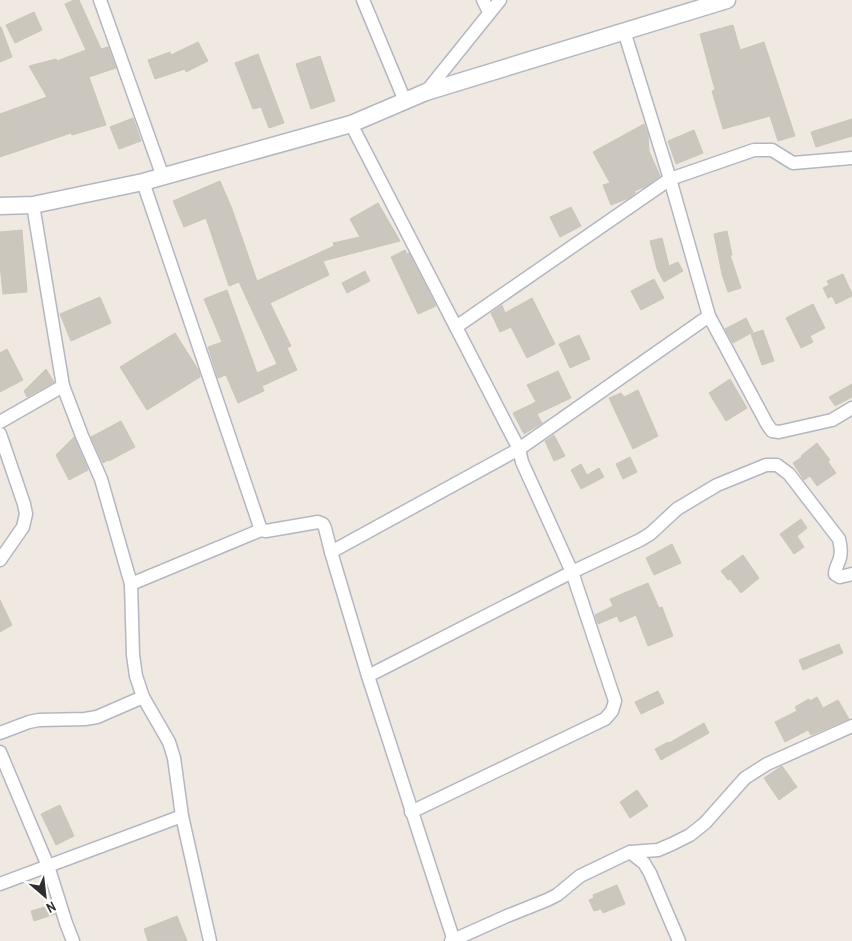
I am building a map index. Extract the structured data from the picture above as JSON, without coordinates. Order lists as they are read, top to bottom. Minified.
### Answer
{"north":"bottom right"}
